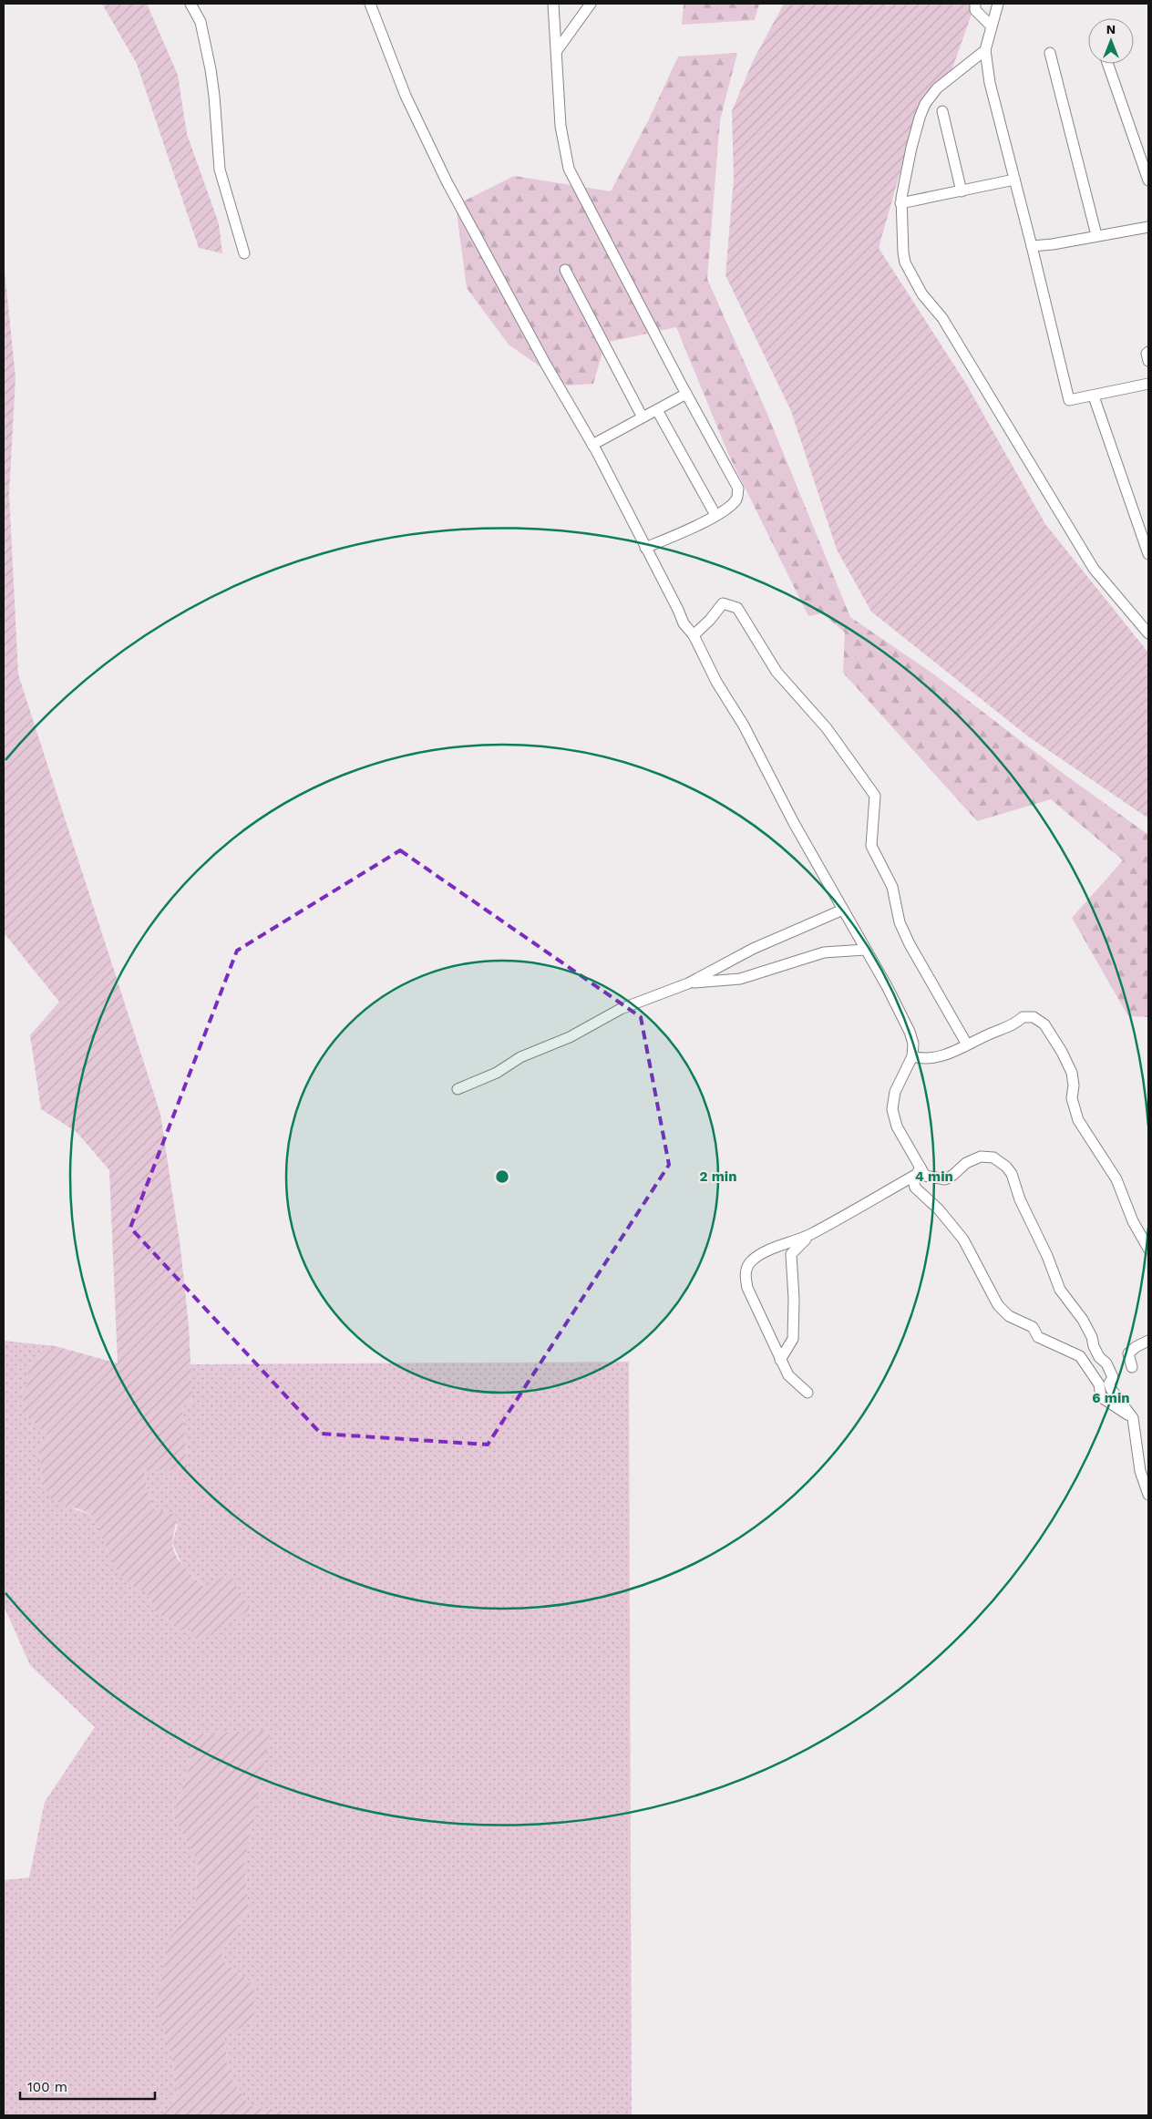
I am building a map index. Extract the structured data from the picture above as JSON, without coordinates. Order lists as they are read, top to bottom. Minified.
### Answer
{"scale_bar":"100 m","north":"top","rings":["2 min","4 min","6 min"]}
